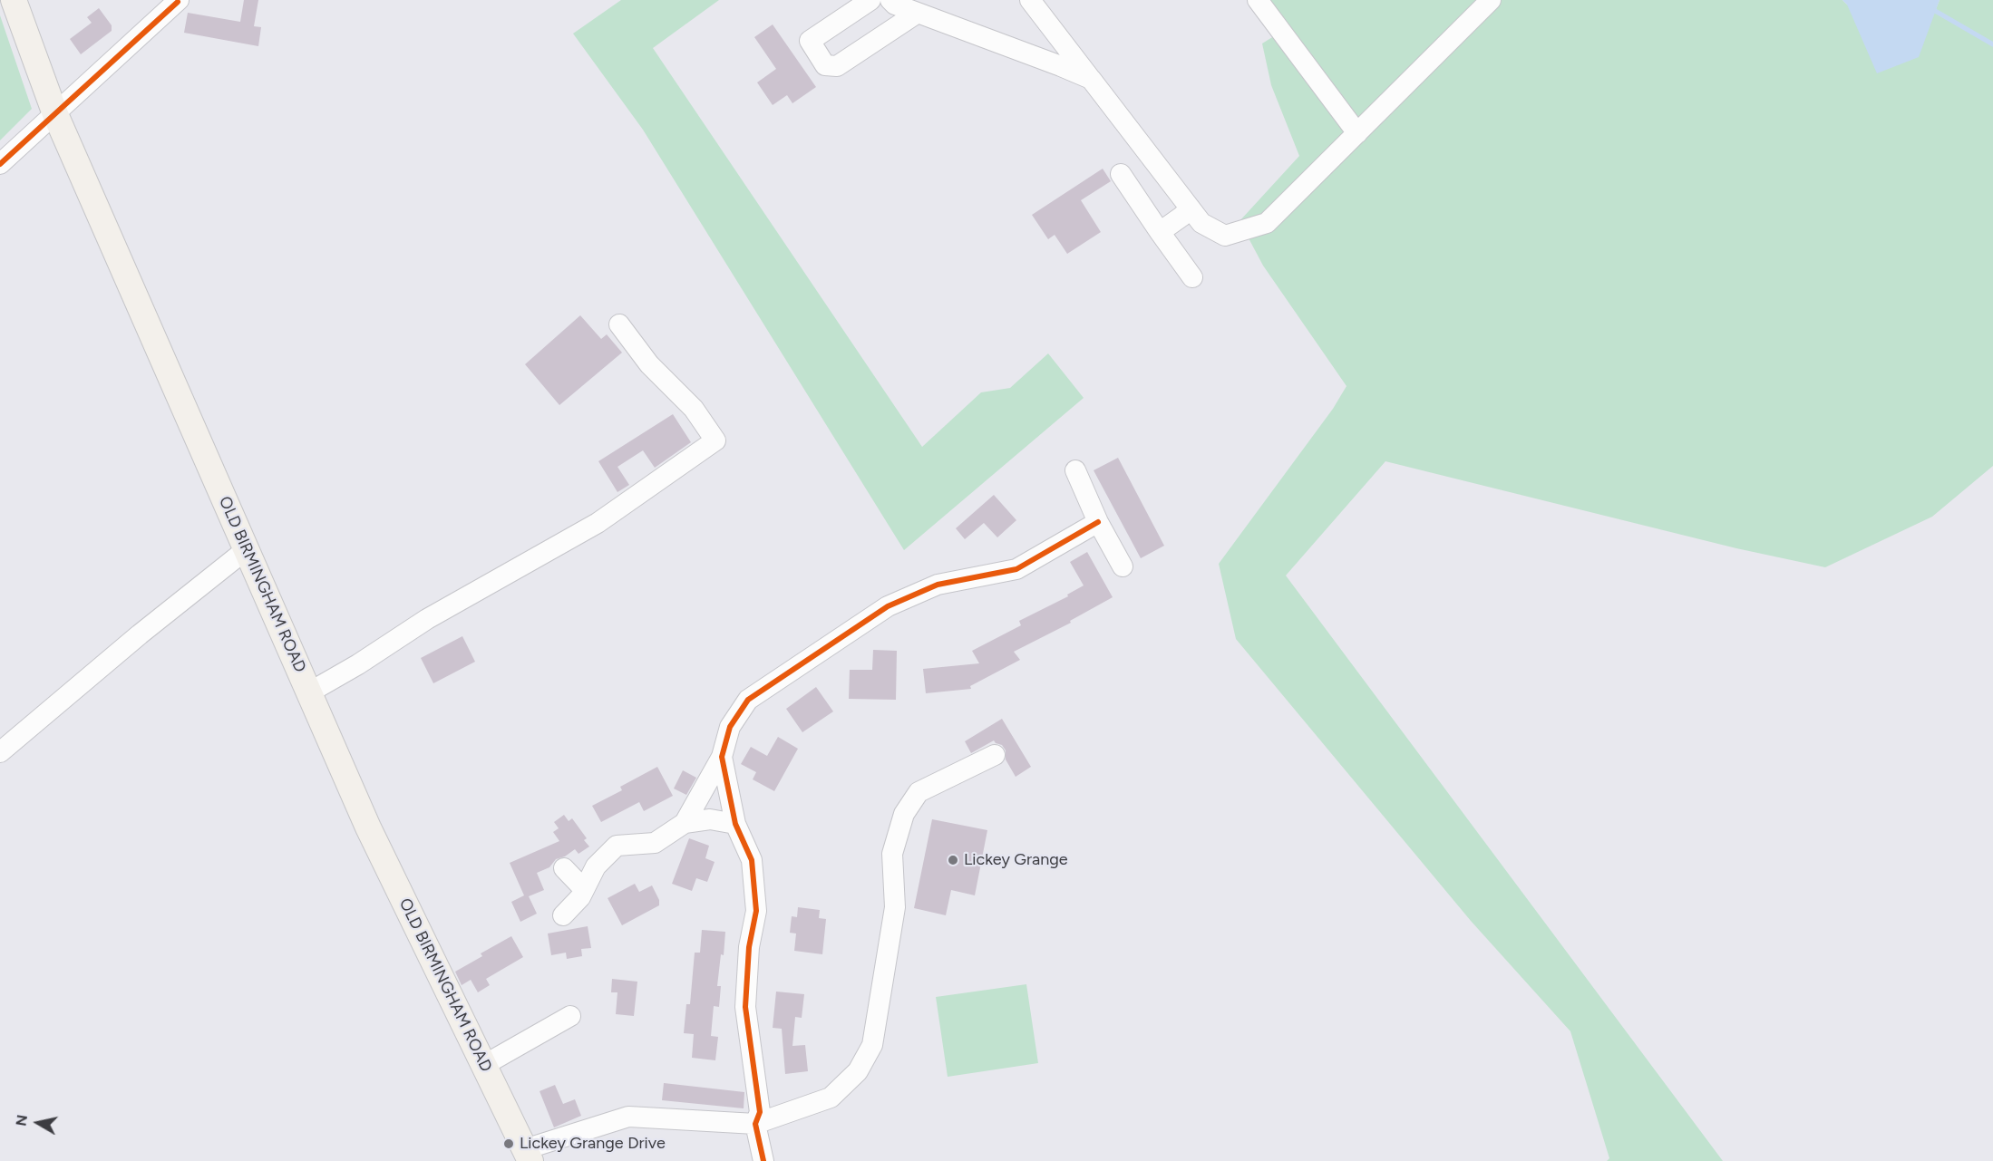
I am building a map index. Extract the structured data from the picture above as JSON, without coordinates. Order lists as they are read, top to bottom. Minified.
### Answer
{"streets":{"main road":["OLD BIRMINGHAM ROAD"]},"places":["Lickey Grange","Lickey Grange Drive"],"north":"left"}
